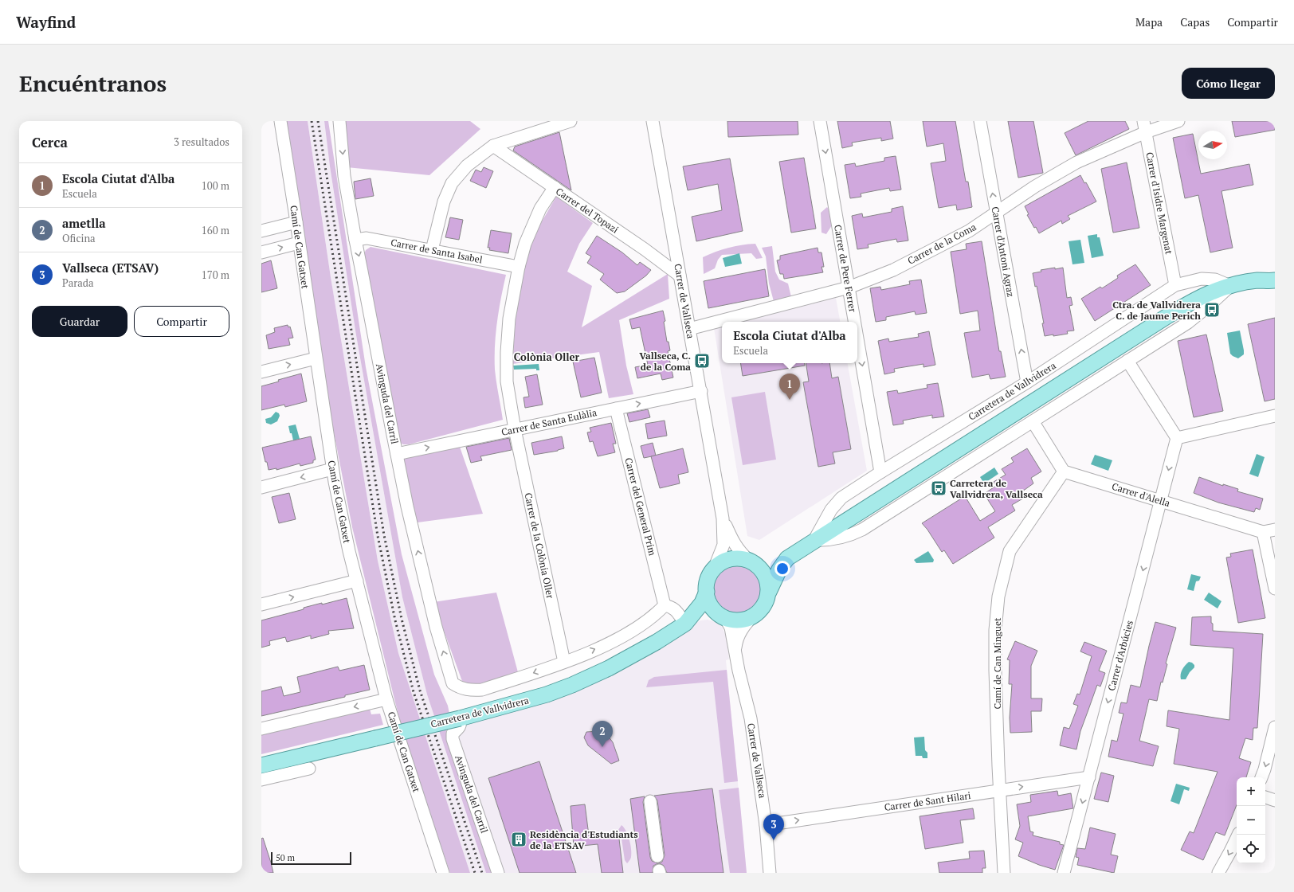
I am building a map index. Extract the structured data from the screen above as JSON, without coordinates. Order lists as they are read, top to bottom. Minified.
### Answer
{"streets":{"main road":["Carretera de Vallvidrera"],"street":["Carrer d'Isidre Margenat","Carrer del Topazi","Carrer de la Coma","Camí de Can Gatxet","Carrer de Santa Isabel","Carrer d'Antoni Agraz","Carrer de Pere Ferrer","Carrer de Vallseca","Avinguda del Carril","Carrer de Santa Eulàlia","Carrer d'Alella","Carrer del General Prim","Carrer de la Colònia Oller","Carrer d'Arbúcies","Camí de Can Minguet","Carrer de Sant Hilari"]},"crossings":[["Carrer d'Isidre Margenat","Carrer de la Coma"],["Carrer d'Isidre Margenat","Carretera de Vallvidrera"],["Carrer del Topazi","Carrer de Vallseca"],["Carrer del Topazi","Carrer de la Colònia Oller"],["Carrer de la Coma","Carrer d'Antoni Agraz"],["Carrer de la Coma","Carrer de Pere Ferrer"],["Carrer de la Coma","Carrer de Vallseca"],["Carrer de Santa Isabel","Avinguda del Carril"],["Carrer de Santa Isabel","Carrer de la Colònia Oller"],["Carrer d'Antoni Agraz","Carretera de Vallvidrera"],["Carrer de Pere Ferrer","Carretera de Vallvidrera"],["Carrer de Vallseca","Carretera de Vallvidrera"],["Carrer de Vallseca","Carrer de Santa Eulàlia"],["Carrer de Vallseca","Carrer de Sant Hilari"],["Carretera de Vallvidrera","Avinguda del Carril"],["Avinguda del Carril","Carrer de Santa Eulàlia"],["Avinguda del Carril","Carrer de la Colònia Oller"],["Carrer de Santa Eulàlia","Carrer del General Prim"],["Carrer de Santa Eulàlia","Carrer de la Colònia Oller"],["Carrer d'Alella","Carrer d'Arbúcies"],["Carrer d'Alella","Camí de Can Minguet"],["Carrer d'Arbúcies","Carrer de Sant Hilari"],["Camí de Can Minguet","Carrer de Sant Hilari"]],"one_way":["Carrer d'Antoni Agraz","Carrer de Pere Ferrer","Carrer de Santa Eulàlia","Carrer d'Arbúcies","Carrer de Sant Hilari"],"districts":["Colònia Oller"],"places":{"bus stop":["Ctra. de Vallvidrera C. de Jaume Perich","Vallseca, C. de la Coma","Carretera de Vallvidrera, Vallseca"],"building":["Residència d'Estudiants de la ETSAV"]},"scale_bar":"50 m","north":"right","page":{"header":"Wayfind","nav":["Mapa","Capas","Compartir"],"buttons":["Cómo llegar",["Guardar","Compartir"]],"title":"Encuéntranos","heading":["Cerca","3 resultados"],"list":[{"mark":"1","name":"Escola Ciutat d'Alba","note":"Escuela","value":"100 m"},{"mark":"2","name":"ametlla","note":"Oficina","value":"160 m"},{"mark":"3","name":"Vallseca (ETSAV)","note":"Parada","value":"170 m"}],"popup":["Escola Ciutat d'Alba","Escuela"],"pins":["1","2","3"],"map_buttons":["+","−"],"scale":"50 m"}}
